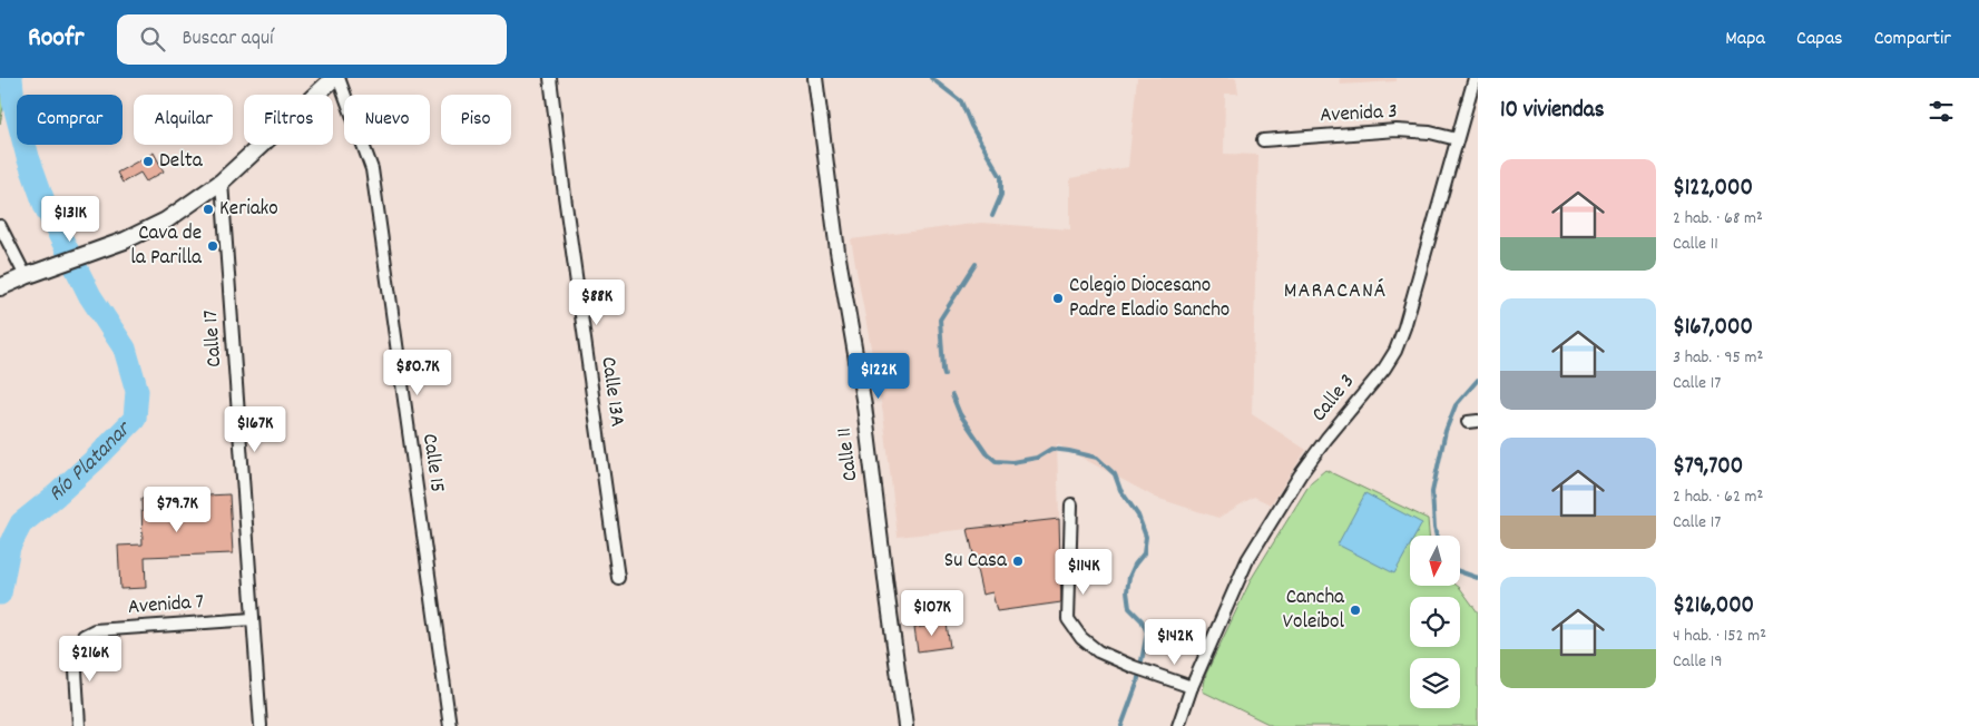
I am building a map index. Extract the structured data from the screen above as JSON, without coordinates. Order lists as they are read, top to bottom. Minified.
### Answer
{"streets":{"street":["Avenida 3","Calle 17","Calle 13A","Calle 3","Calle 11","Calle 15","Avenida 7"]},"crossings":[["Avenida 3","Calle 3"],["Calle 17","Avenida 7"]],"districts":["MARACANÁ"],"water":["Río Platanar"],"places":["Delta","Keriako","Cava de la Parilla","Colegio Diocesano Padre Eladio Sancho","Su Casa","Cancha Voleibol"],"north":"bottom","page":{"header":"Roofr","search":"Buscar aquí","nav":["Mapa","Capas","Compartir"],"heading":"10 viviendas","chip":["Comprar","Alquilar","Filtros","Nuevo","Piso"],"list":[{"name":"$122,000","note":"2 hab. · 68 m² · Calle 11"},{"name":"$167,000","note":"3 hab. · 95 m² · Calle 17"},{"name":"$79,700","note":"2 hab. · 62 m² · Calle 17"},{"name":"$216,000","note":"4 hab. · 152 m² · Calle 19"}],"price":["$131K","$88K","$80.7K","$122K","$167K","$79.7K","$114K","$107K","$142K","$216K"]}}
